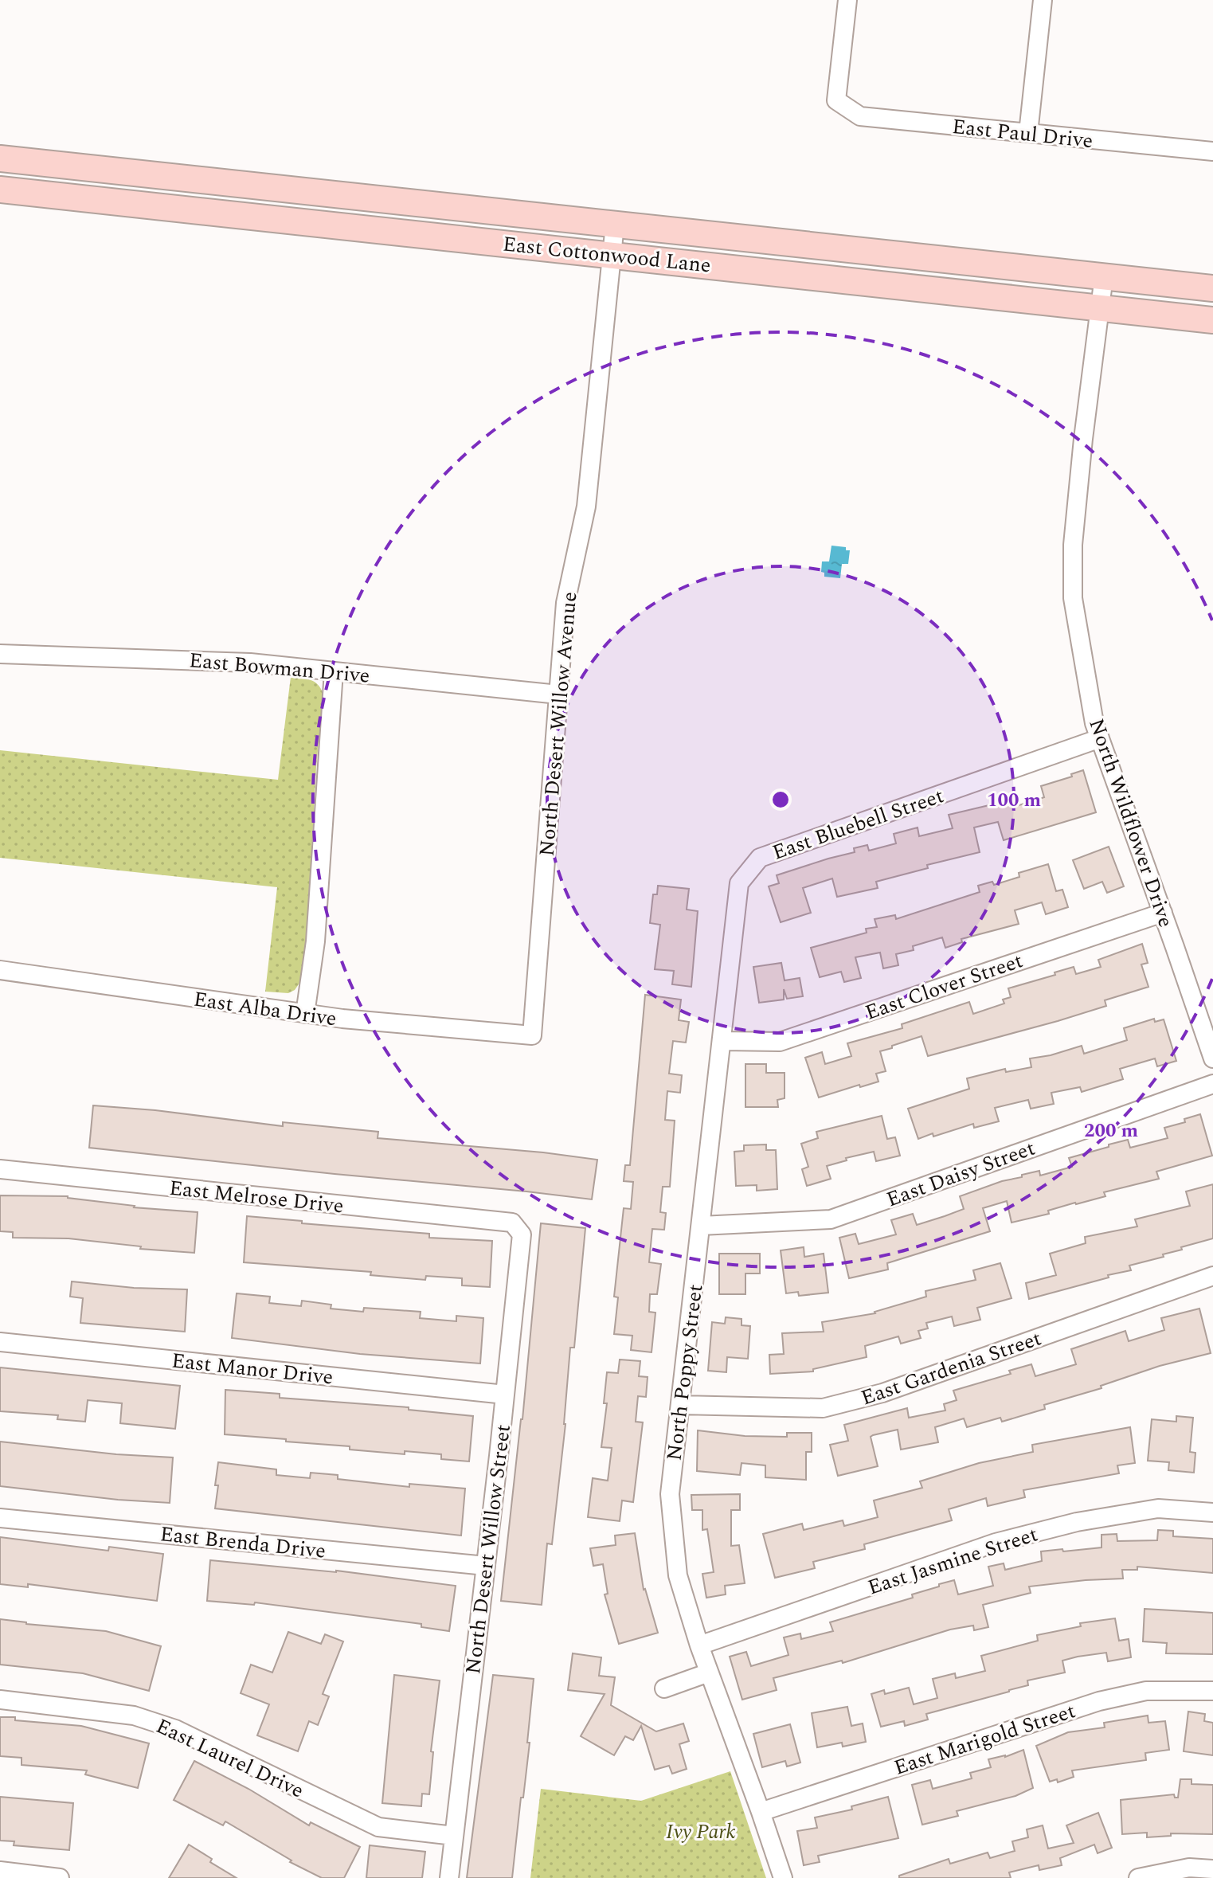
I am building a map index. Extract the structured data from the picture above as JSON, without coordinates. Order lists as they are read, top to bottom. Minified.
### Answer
{"streets":{"main road":["East Cottonwood Lane"],"street":["East Paul Drive","East Bowman Drive","North Desert Willow Avenue","North Wildflower Drive","East Bluebell Street","East Clover Street","East Alba Drive","East Daisy Street","East Melrose Drive","East Gardenia Street","East Manor Drive","North Poppy Street","East Brenda Drive","North Desert Willow Street","East Jasmine Street","East Marigold Street","East Laurel Drive"]},"crossings":[["East Cottonwood Lane","North Desert Willow Avenue"],["East Cottonwood Lane","North Wildflower Drive"],["East Bowman Drive","North Desert Willow Avenue"],["North Desert Willow Avenue","East Alba Drive"],["North Wildflower Drive","East Bluebell Street"],["North Wildflower Drive","East Clover Street"],["East Bluebell Street","North Poppy Street"],["East Clover Street","North Poppy Street"],["East Daisy Street","North Poppy Street"],["East Melrose Drive","North Desert Willow Street"],["East Gardenia Street","North Poppy Street"],["East Manor Drive","North Desert Willow Street"],["North Poppy Street","East Jasmine Street"],["North Poppy Street","East Marigold Street"],["East Brenda Drive","North Desert Willow Street"],["North Desert Willow Street","East Laurel Drive"]],"parks":["Ivy Park"],"rings":["100 m","200 m"]}
